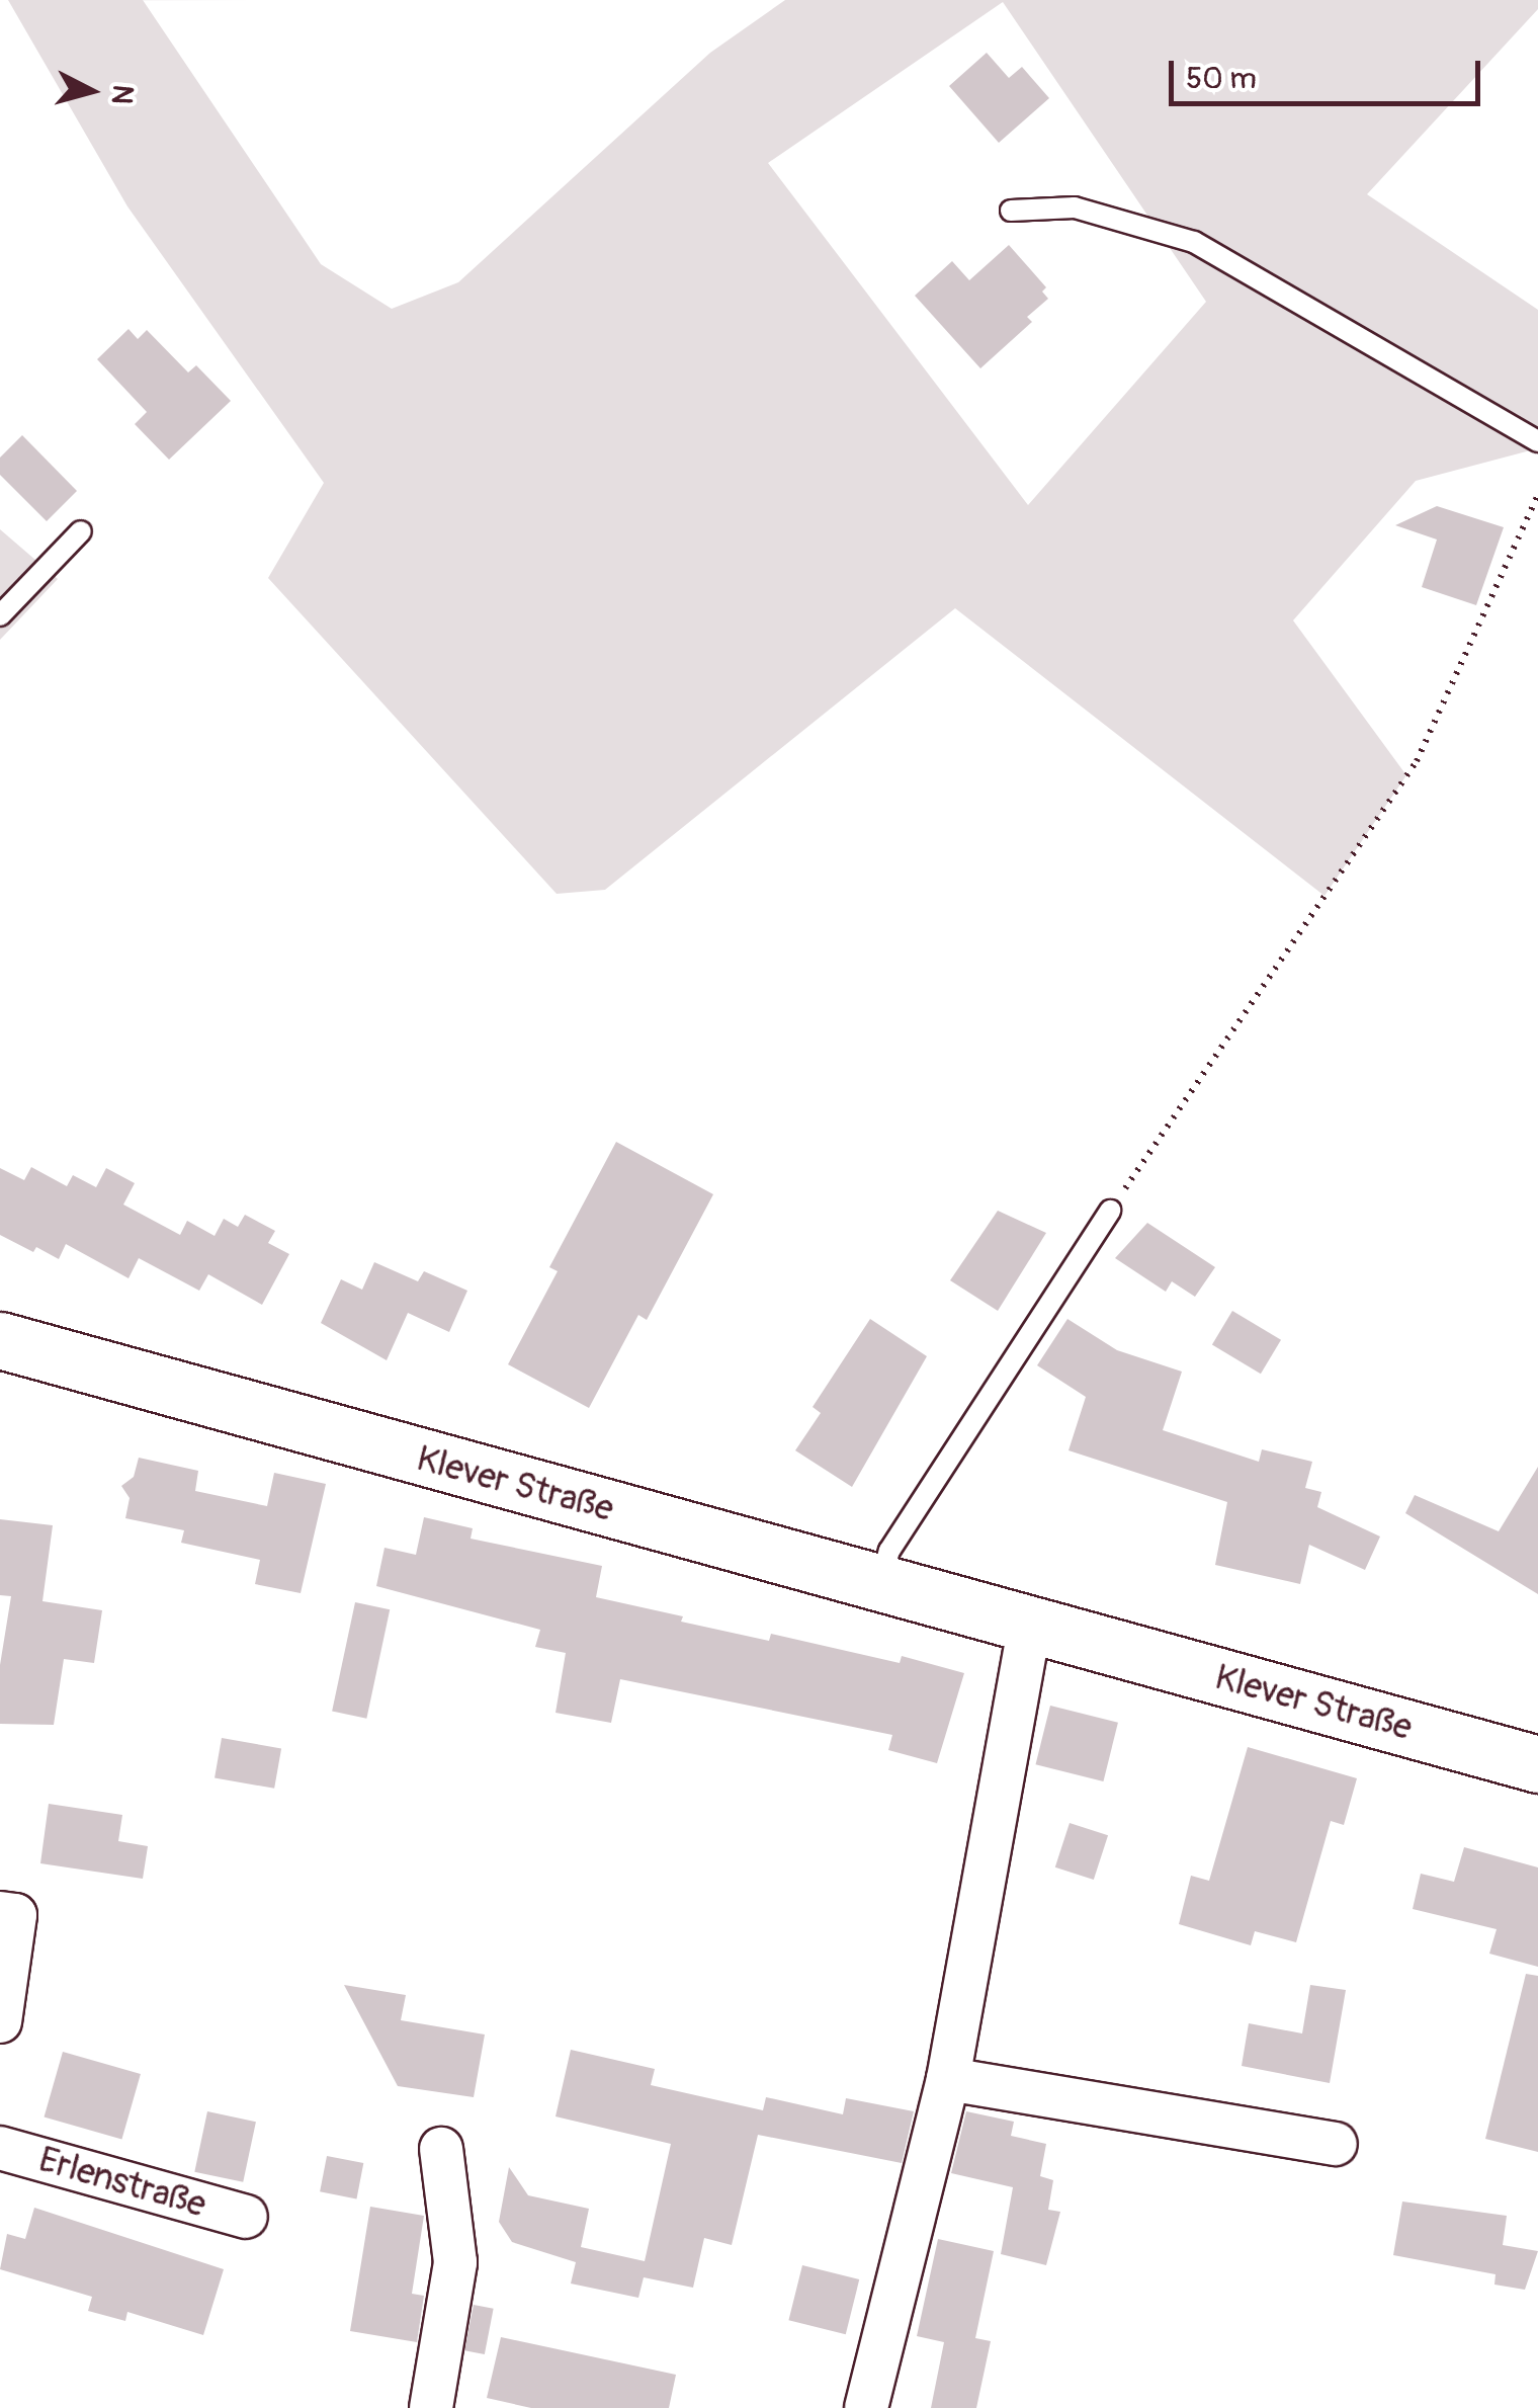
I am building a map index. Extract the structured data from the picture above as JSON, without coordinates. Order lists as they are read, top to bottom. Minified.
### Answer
{"streets":{"street":["Klever Straße","Erlenstraße"]},"scale_bar":"50 m","north":"right"}
